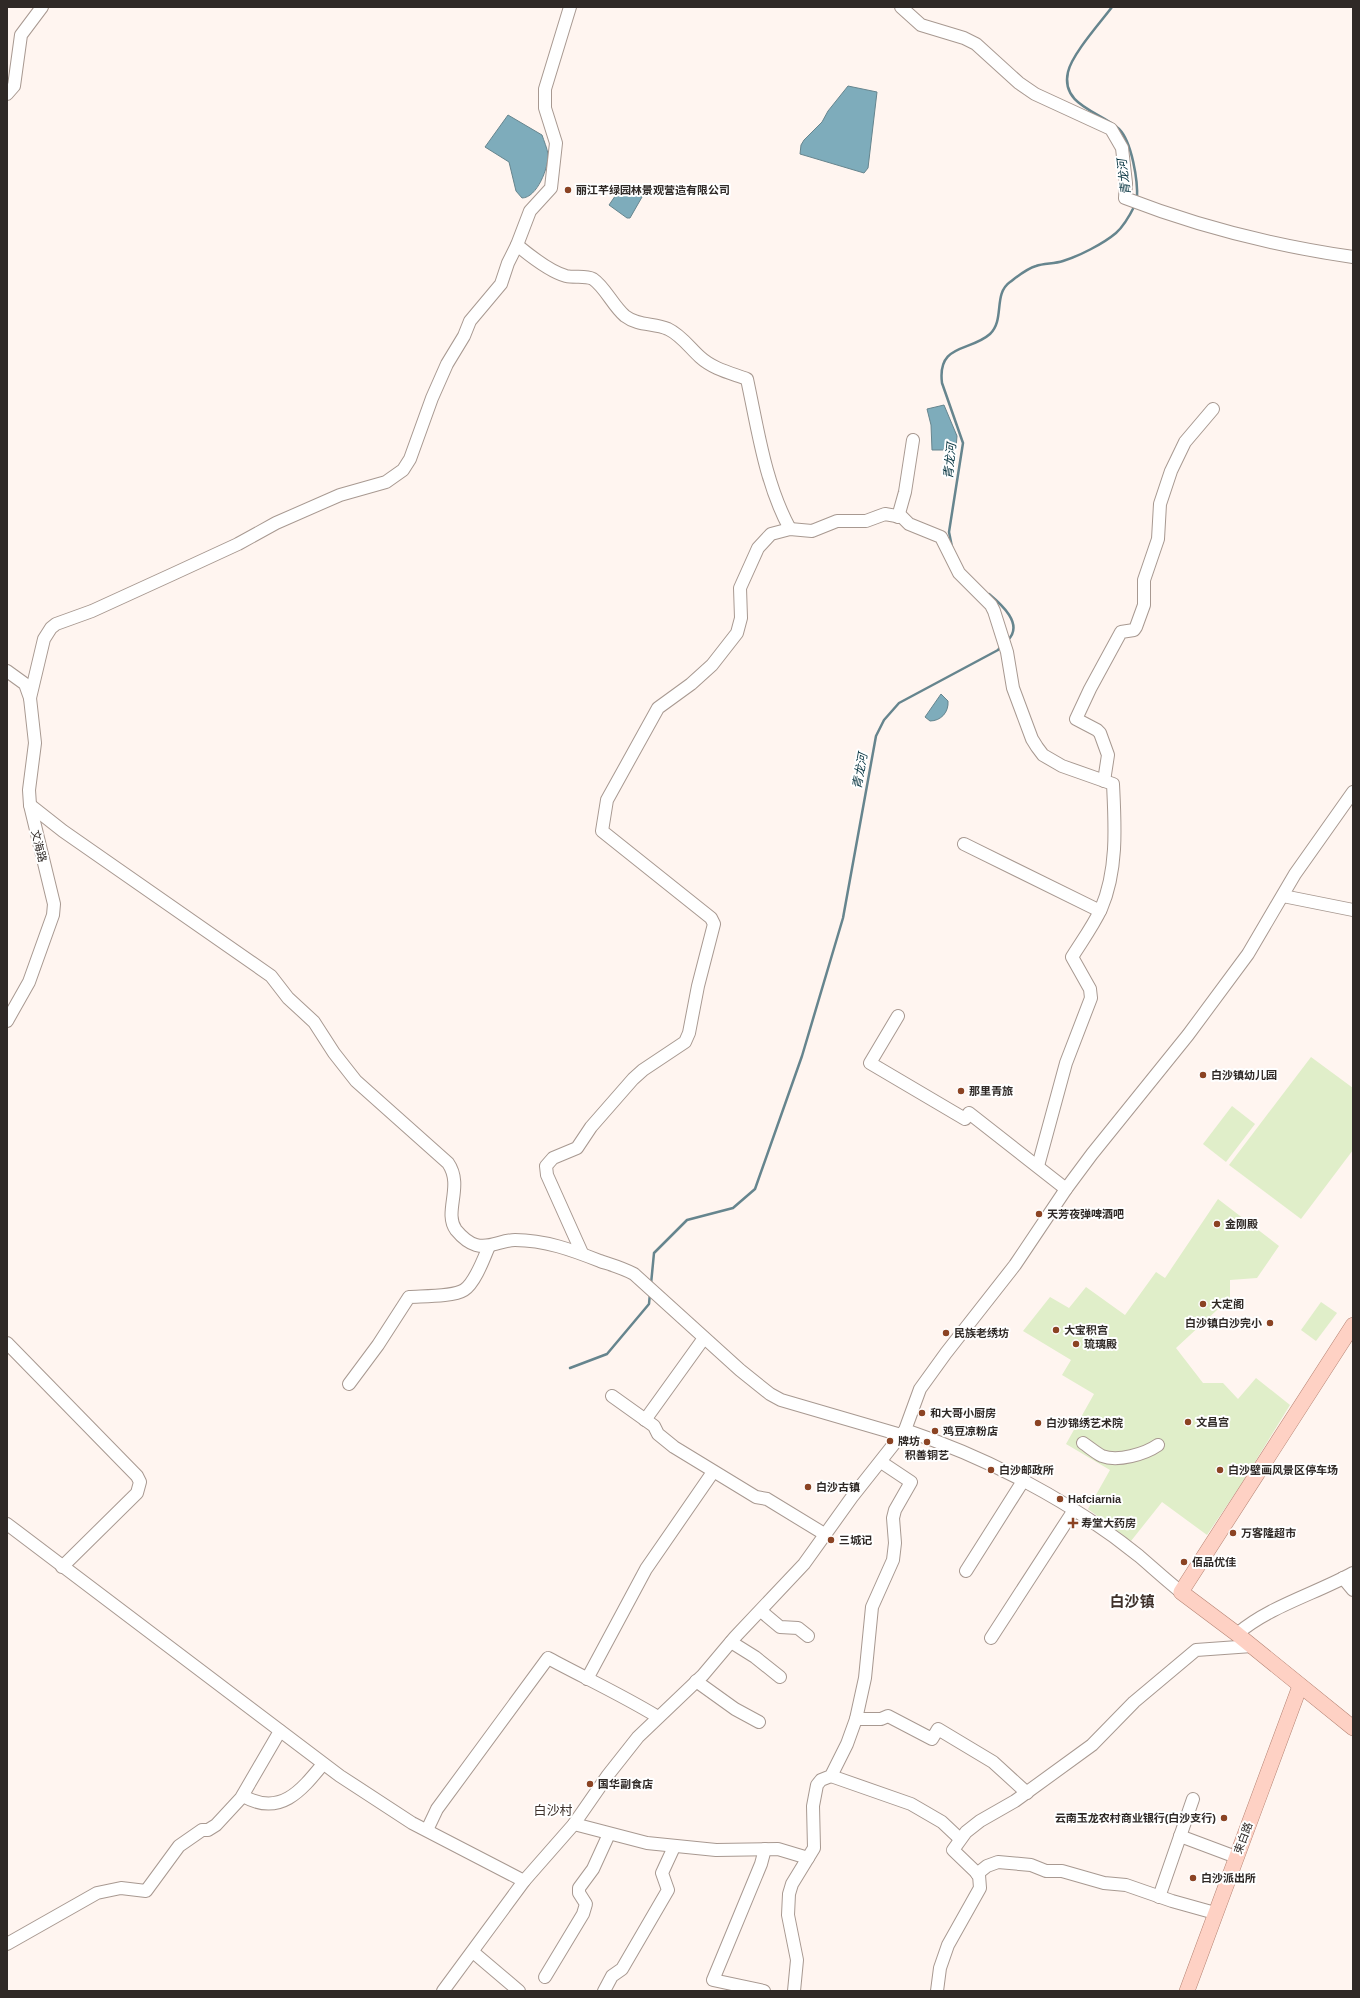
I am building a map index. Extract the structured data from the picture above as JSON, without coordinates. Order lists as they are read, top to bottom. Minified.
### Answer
{"streets":{"main road":["束白路"],"street":["文海路"]},"districts":["白沙镇","白沙村"],"water":["青龙河"],"places":{"other":["丽江芊绿园林景观营造有限公司","白沙镇幼儿园","那里青旅","天芳夜弹啤酒吧","金刚殿","大定阁","白沙镇白沙完小","大宝积宫","民族老绣坊","琉璃殿","和大哥小厨房","文昌宫","白沙锦绣艺术院","鸡豆凉粉店","牌坊","积善铜艺","白沙邮政所","白沙壁画风景区停车场","白沙古镇","Hafciarnia","万客隆超市","三城记","佰品优佳","国华副食店","云南玉龙农村商业银行(白沙支行)","白沙派出所"],"health":["寿堂大药房"]}}
